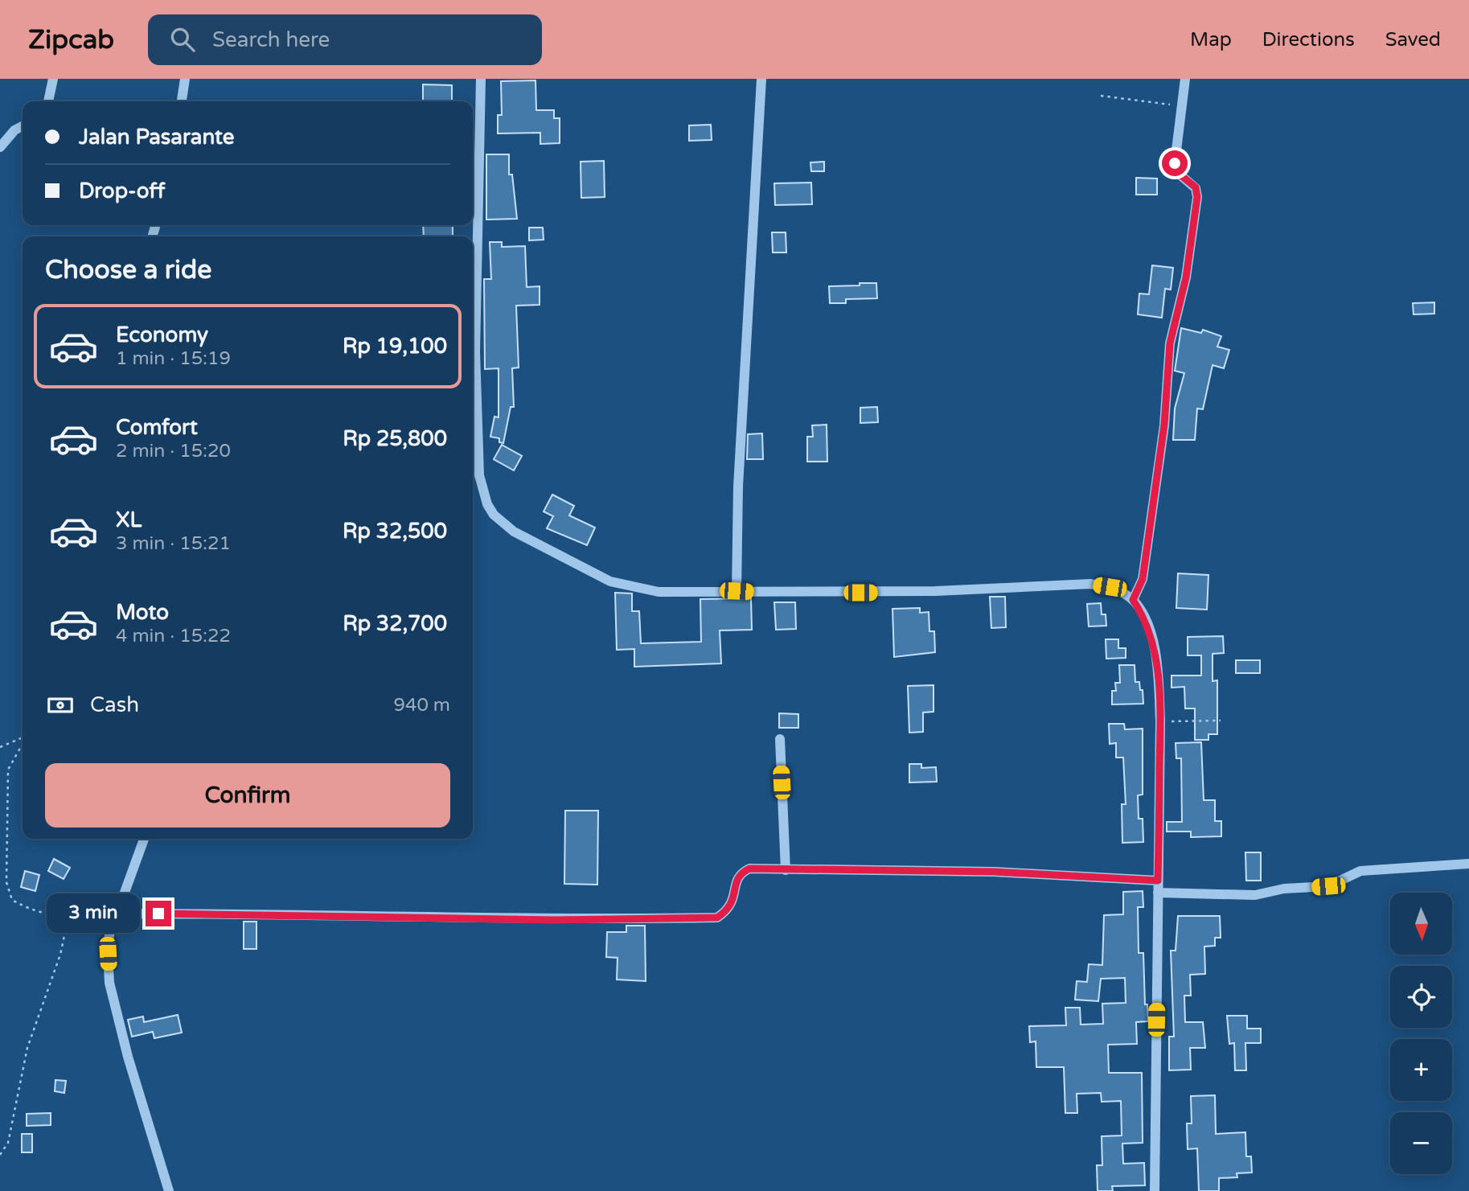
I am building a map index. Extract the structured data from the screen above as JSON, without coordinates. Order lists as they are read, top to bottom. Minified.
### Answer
{"north":"bottom","page":{"header":"Zipcab","search":"Search here","nav":["Map","Directions","Saved"],"banner":["Jalan Pasarante","Drop-off"],"heading":"Choose a ride","list":[{"name":"Economy","note":"1 min · 15:19","value":"Rp 19,100"},{"name":"Comfort","note":"2 min · 15:20","value":"Rp 25,800"},{"name":"XL","note":"3 min · 15:21","value":"Rp 32,500"},{"name":"Moto","note":"4 min · 15:22","value":"Rp 32,700"}],"pay":["Cash","940 m"],"buttons":"Confirm","map_buttons":["+","−"],"bubble":"3 min"}}
